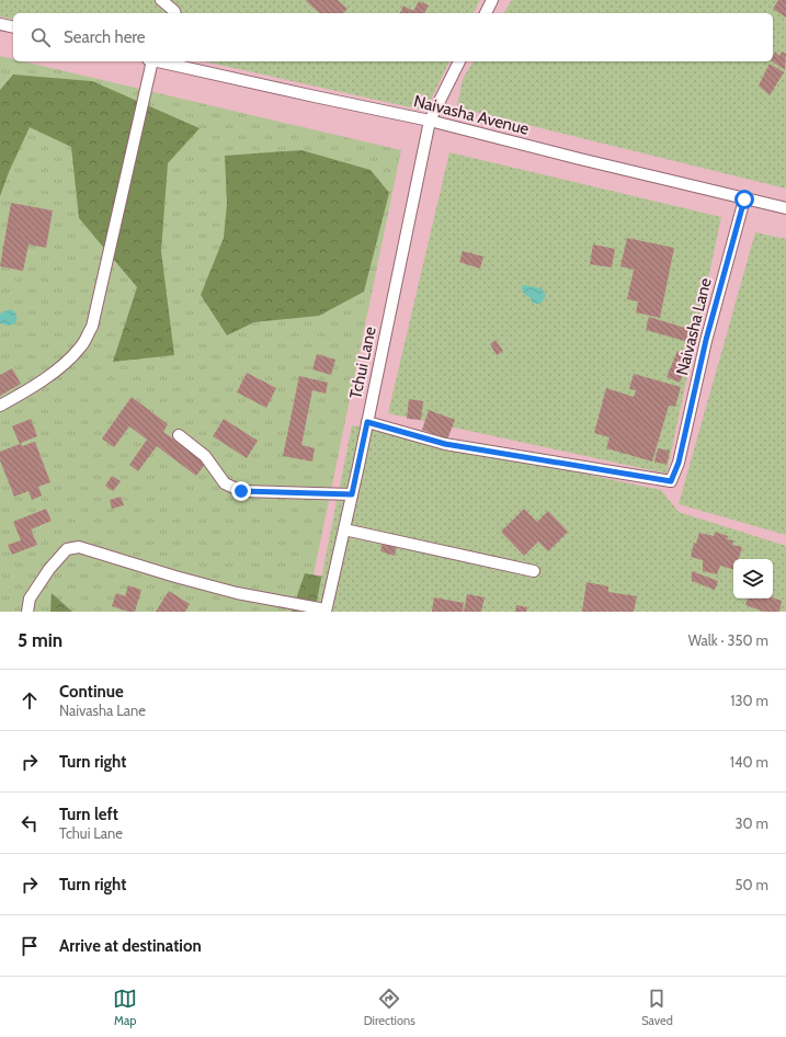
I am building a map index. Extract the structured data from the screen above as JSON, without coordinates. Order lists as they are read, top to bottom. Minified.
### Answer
{"streets":{"street":["Naivasha Avenue","Naivasha Lane","Tchui Lane"]},"crossings":[["Naivasha Avenue","Naivasha Lane"],["Naivasha Avenue","Tchui Lane"],["Naivasha Lane","Tchui Lane"]],"page":{"search":"Search here","heading":["5 min","Walk · 350 m"],"list":[["Continue","Naivasha Lane","130 m"],["Turn right","140 m"],["Turn left","Tchui Lane","30 m"],["Turn right","50 m"],"Arrive at destination"],"nav":["Map","Directions","Saved"]}}
